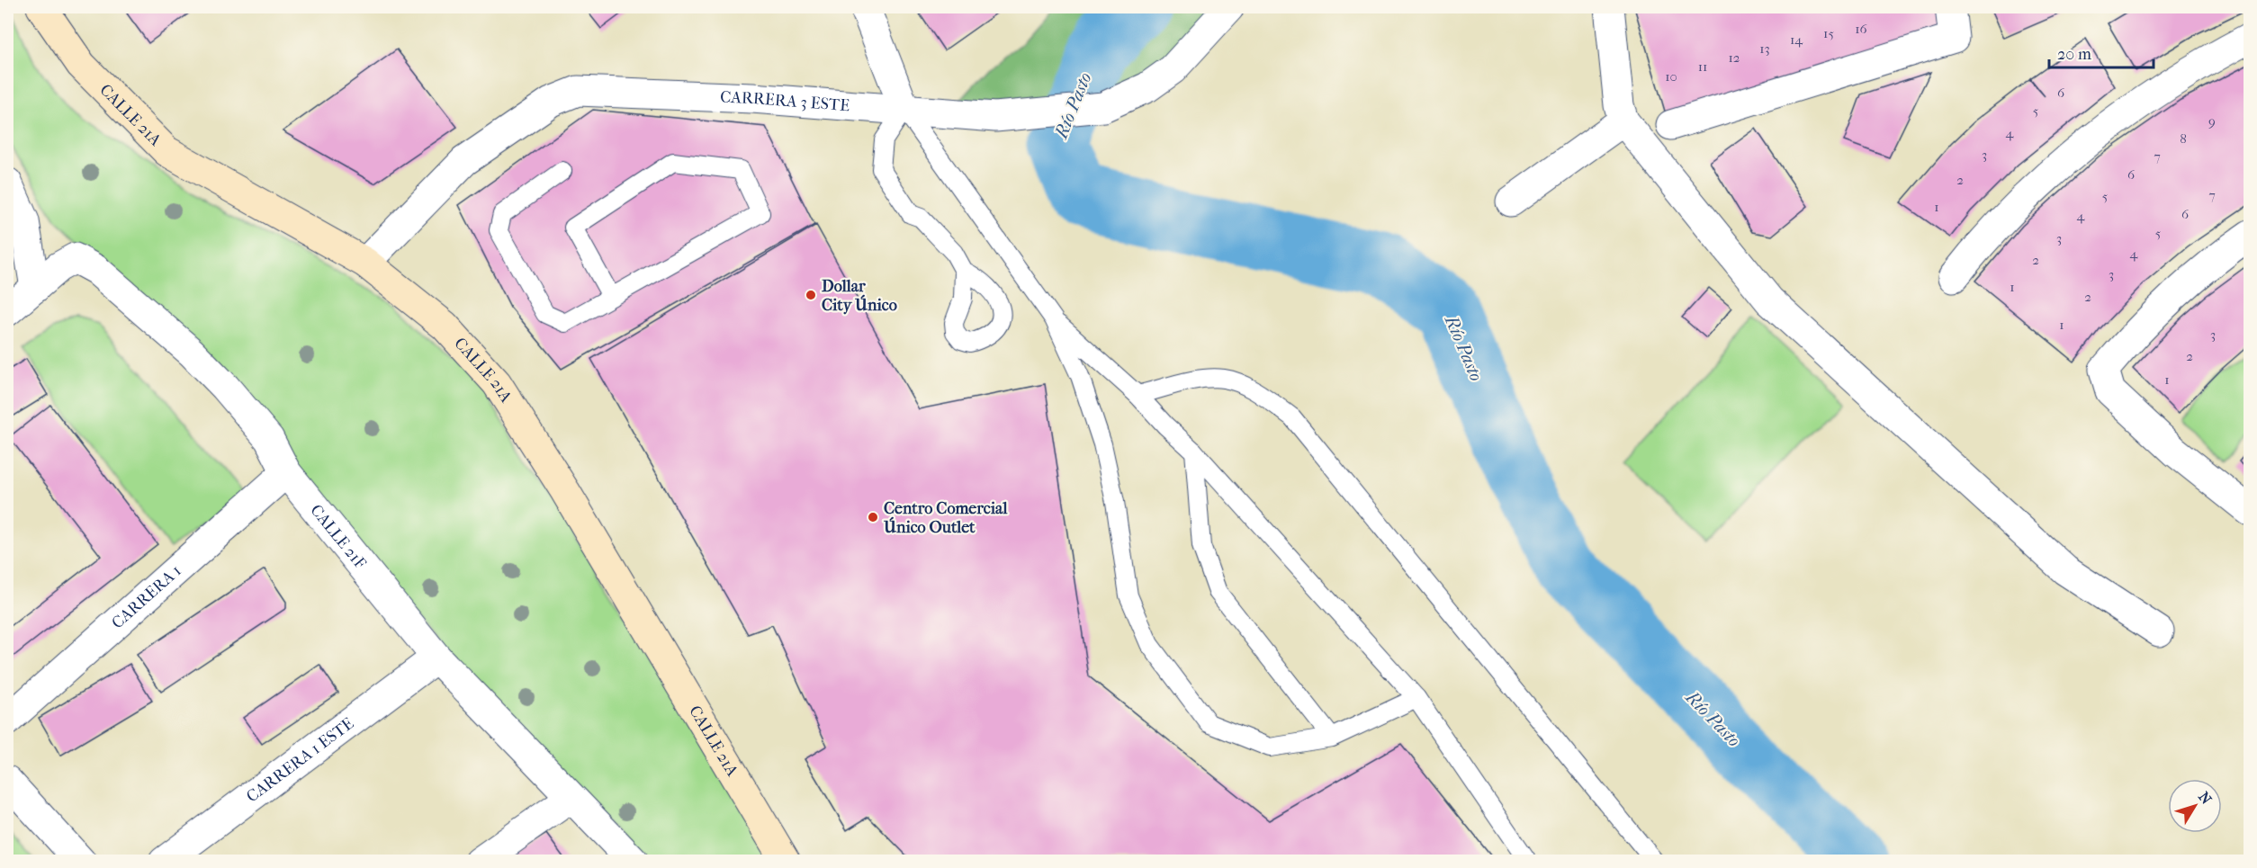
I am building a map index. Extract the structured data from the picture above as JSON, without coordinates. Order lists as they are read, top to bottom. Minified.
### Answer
{"streets":{"main road":["CALLE 21A"],"street":["CARRERA 3 ESTE","CALLE 21F","CARRERA 1","CARRERA 1 ESTE"]},"crossings":[["CARRERA 3 ESTE","CALLE 21A"],["CALLE 21F","CARRERA 1"],["CALLE 21F","CARRERA 1 ESTE"]],"water":["Río Pasto"],"places":["Dollar City Único","Centro Comercial Único Outlet"],"house_numbers":["16","15","14","13","12","11","10","6","5","9","4","8","3","7","6","2","7","5","1","6","4","5","3","4","2","3","1","2","1","3","2","1"],"scale_bar":"20 m","north":"top right"}
